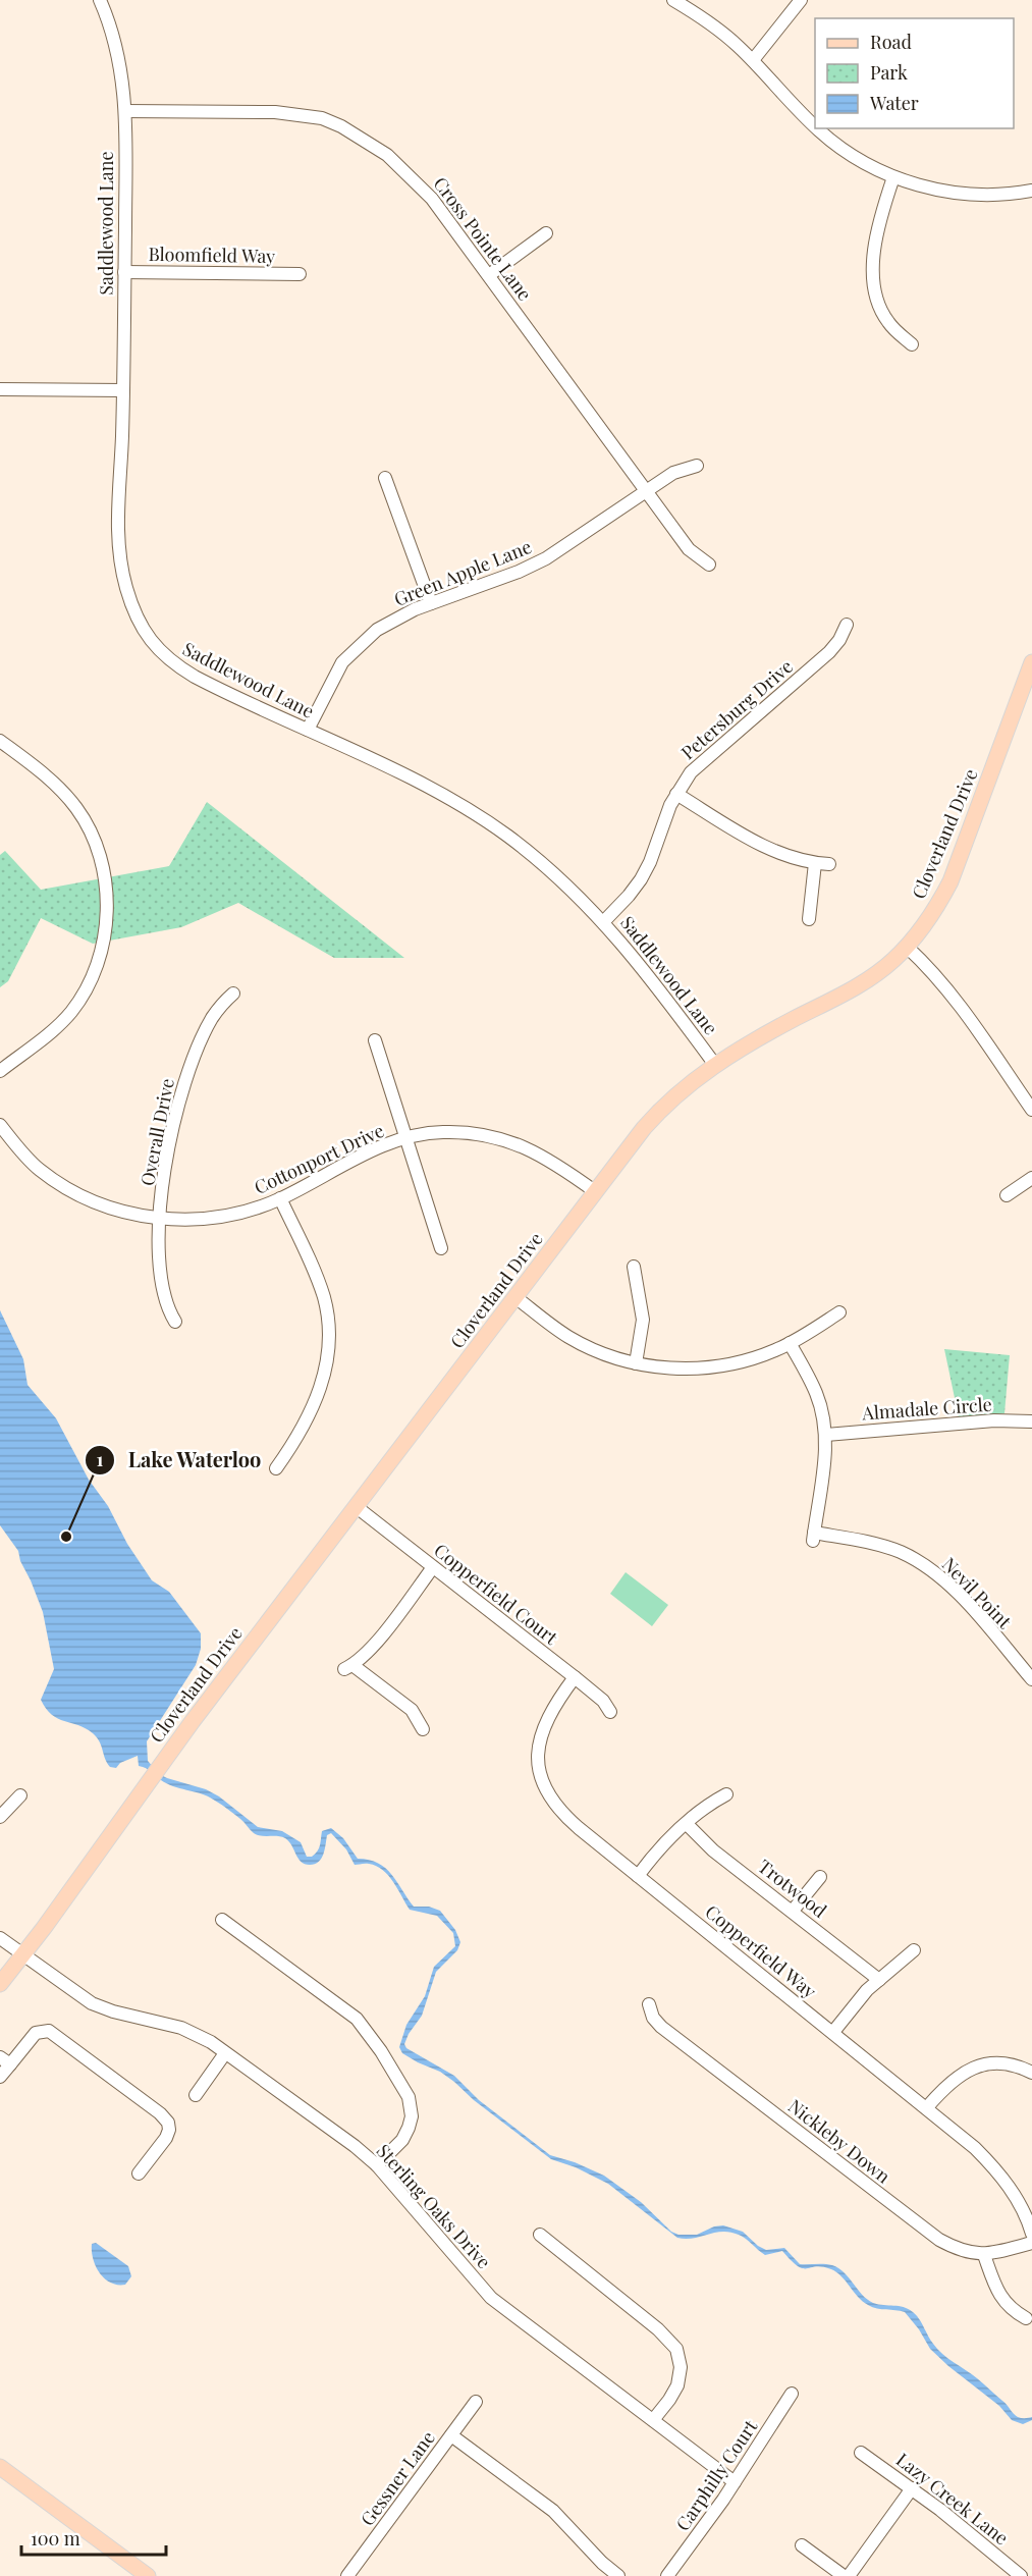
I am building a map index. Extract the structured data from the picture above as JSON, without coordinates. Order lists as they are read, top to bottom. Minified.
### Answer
{"streets":{"main road":["Cloverland Drive"],"street":["Saddlewood Lane","Cross Pointe Lane","Bloomfield Way","Green Apple Lane","Petersburg Drive","Overall Drive","Cottonport Drive","Almadale Circle","Nevil Point","Copperfield Court","Trotwood","Copperfield Way","Nickleby Down","Sterling Oaks Drive","Carphilly Court","Gessner Lane","Lazy Creek Lane"]},"crossings":[["Saddlewood Lane","Cross Pointe Lane"],["Saddlewood Lane","Bloomfield Way"],["Saddlewood Lane","Green Apple Lane"],["Saddlewood Lane","Petersburg Drive"],["Saddlewood Lane","Cloverland Drive"],["Cross Pointe Lane","Green Apple Lane"],["Cloverland Drive","Cottonport Drive"],["Cloverland Drive","Copperfield Court"],["Cloverland Drive","Sterling Oaks Drive"],["Overall Drive","Cottonport Drive"],["Almadale Circle","Nevil Point"],["Copperfield Court","Copperfield Way"],["Sterling Oaks Drive","Carphilly Court"]],"places":["Lake Waterloo"],"legend":["Road","Park","Water"],"scale_bar":"100 m"}
